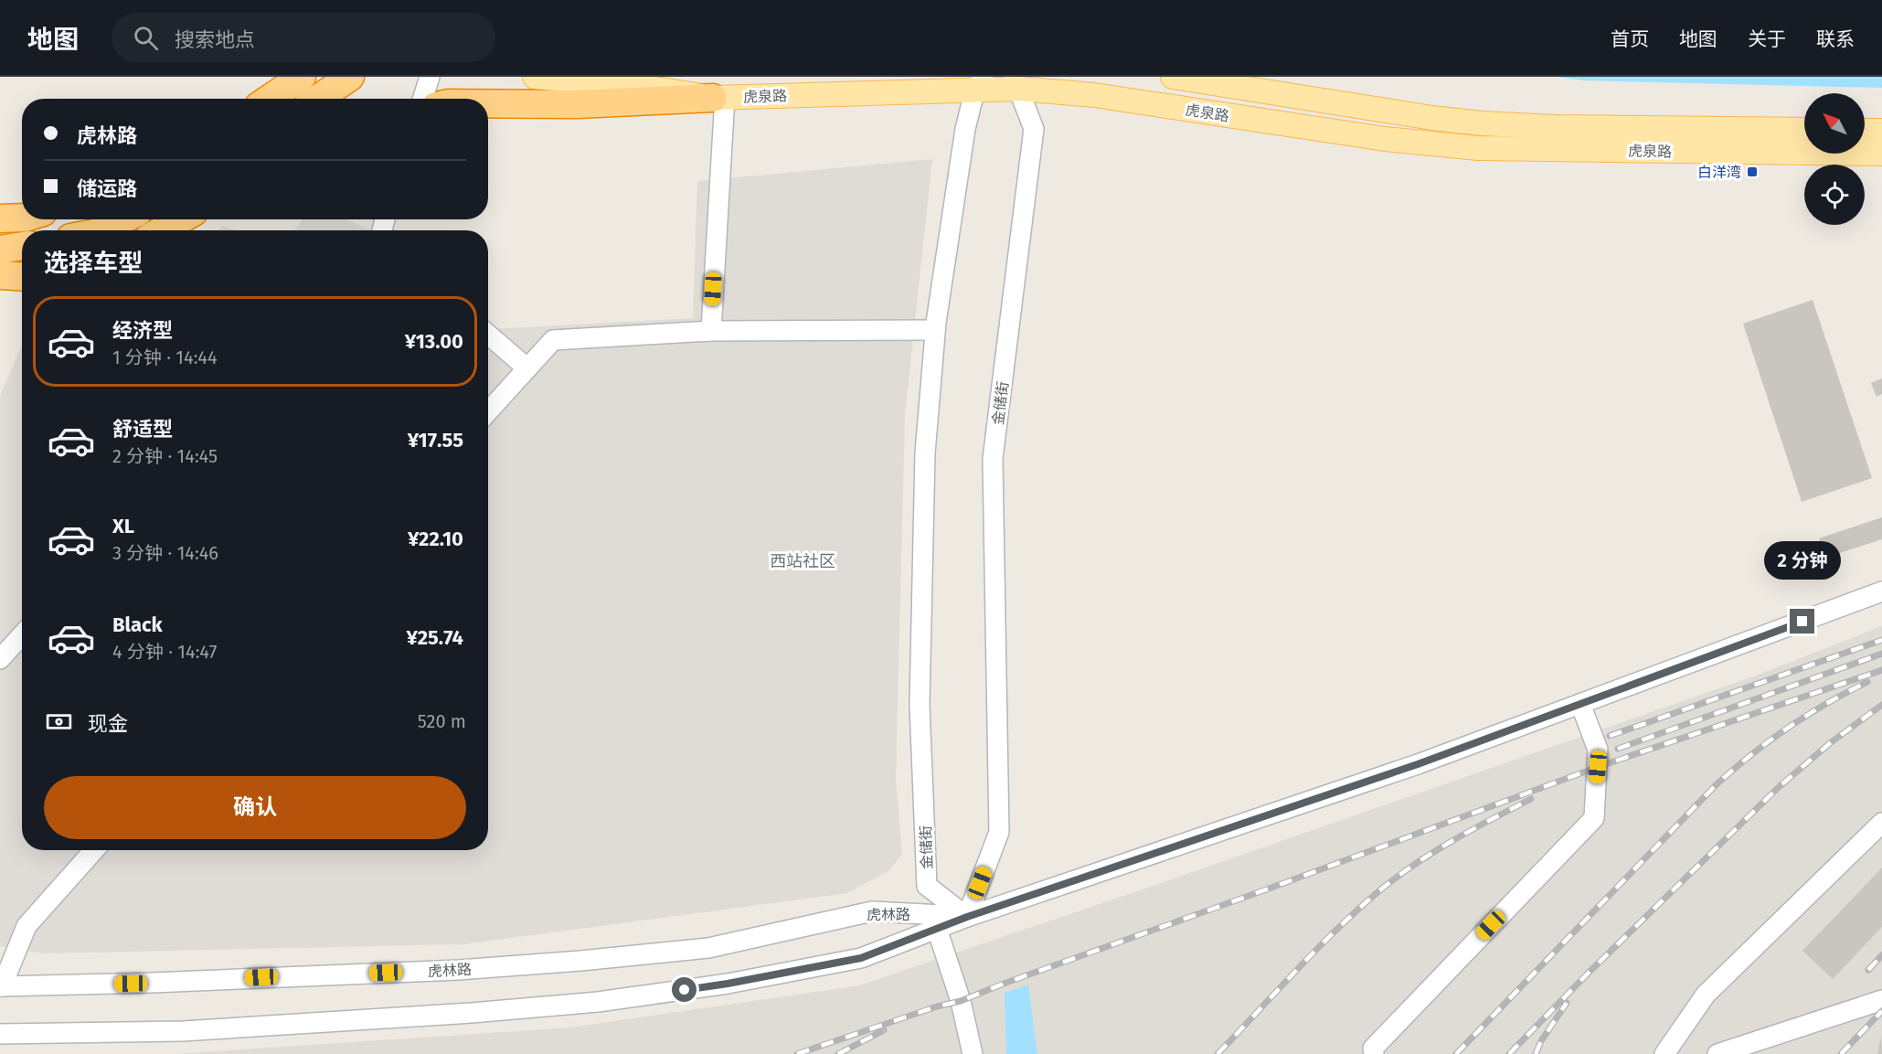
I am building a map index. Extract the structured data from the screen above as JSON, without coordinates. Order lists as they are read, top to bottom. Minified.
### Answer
{"streets":{"main road":["虎泉路"],"street":["金储街","虎林路"]},"crossings":[["虎泉路","金储街"],["金储街","虎林路"]],"districts":["西站社区"],"places":{"transit":["白洋湾"]},"north":"top left","page":{"header":"地图","search":"搜索地点","nav":["首页","地图","关于","联系"],"banner":["虎林路","储运路"],"heading":"选择车型","list":[{"name":"经济型","note":"1 分钟 · 14:44","value":"¥13.00"},{"name":"舒适型","note":"2 分钟 · 14:45","value":"¥17.55"},{"name":"XL","note":"3 分钟 · 14:46","value":"¥22.10"},{"name":"Black","note":"4 分钟 · 14:47","value":"¥25.74"}],"bubble":"2 分钟","pay":["现金","520 m"],"buttons":"确认"}}
